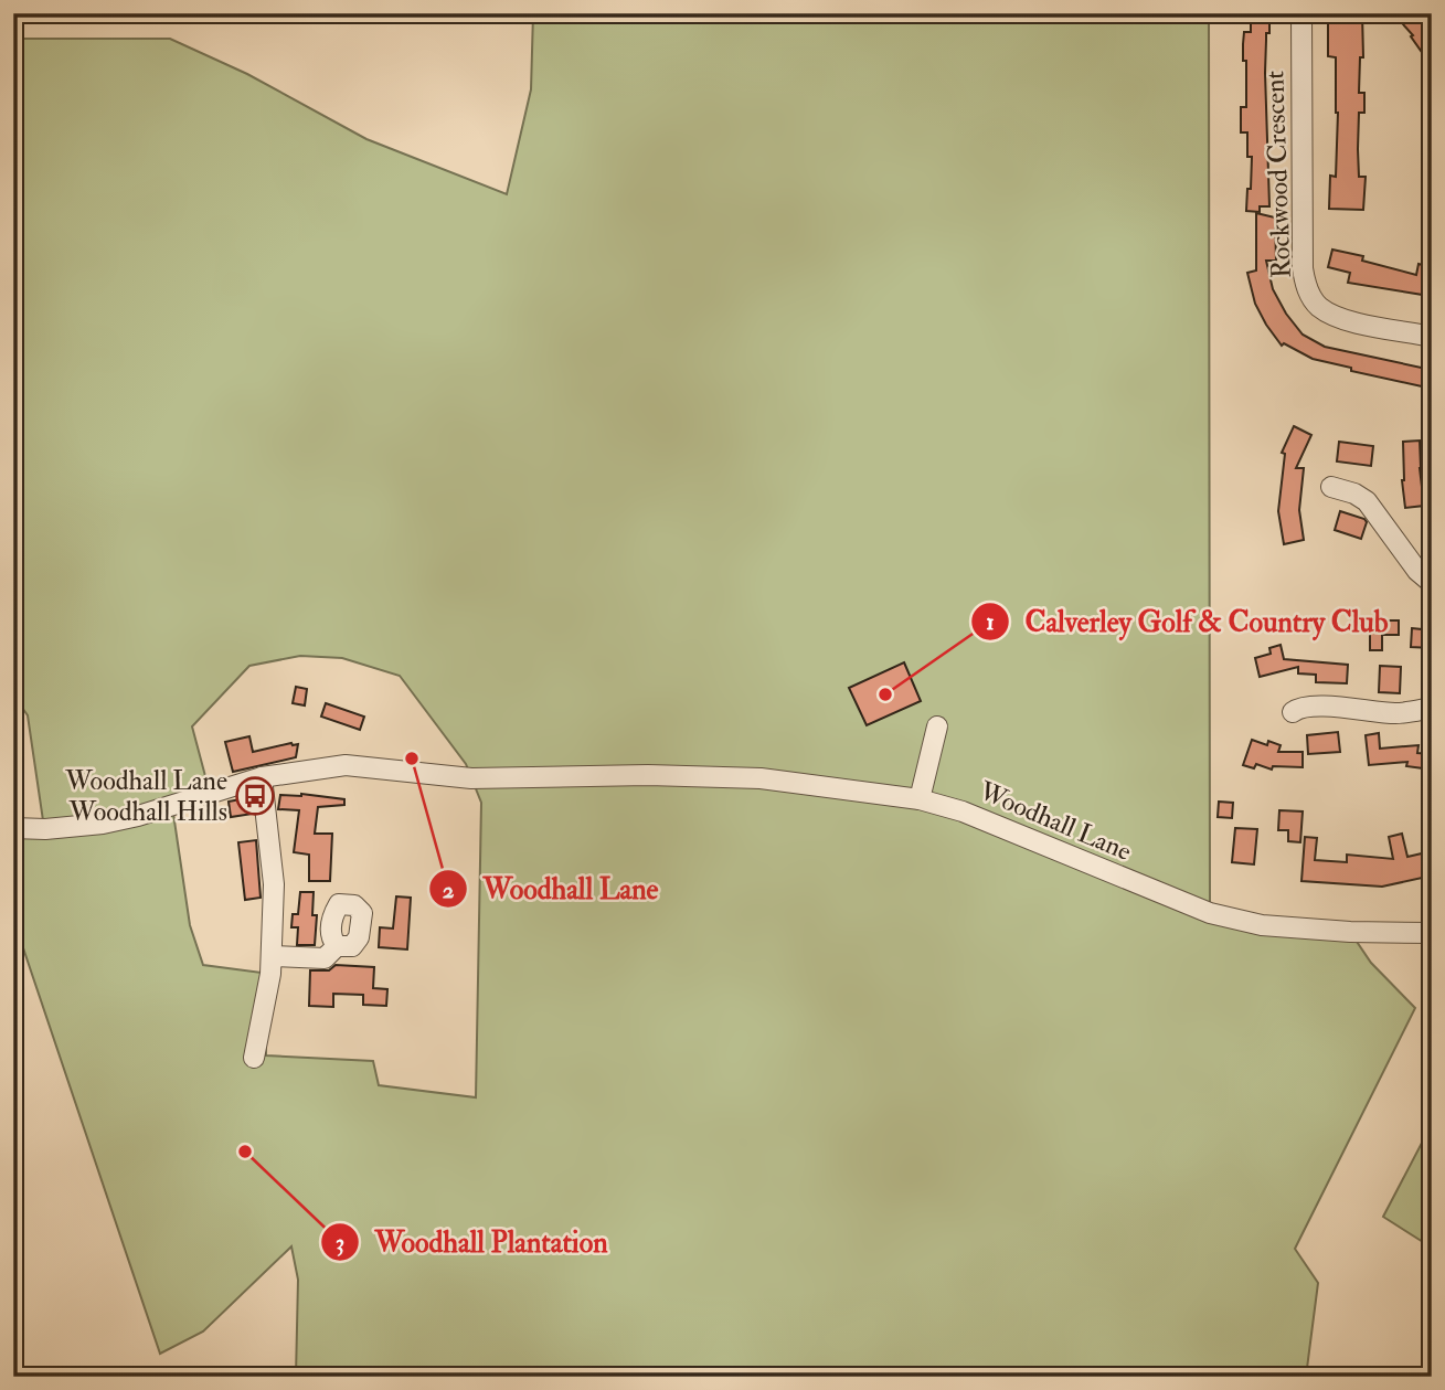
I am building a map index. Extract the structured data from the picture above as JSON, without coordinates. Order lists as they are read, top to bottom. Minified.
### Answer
{"streets":{"street":["Rockwood Crescent","Woodhall Lane"]},"places":{"other":["Calverley Golf & Country Club","Woodhall Lane","Woodhall Plantation"],"bus stop":["Woodhall Lane Woodhall Hills"]}}
